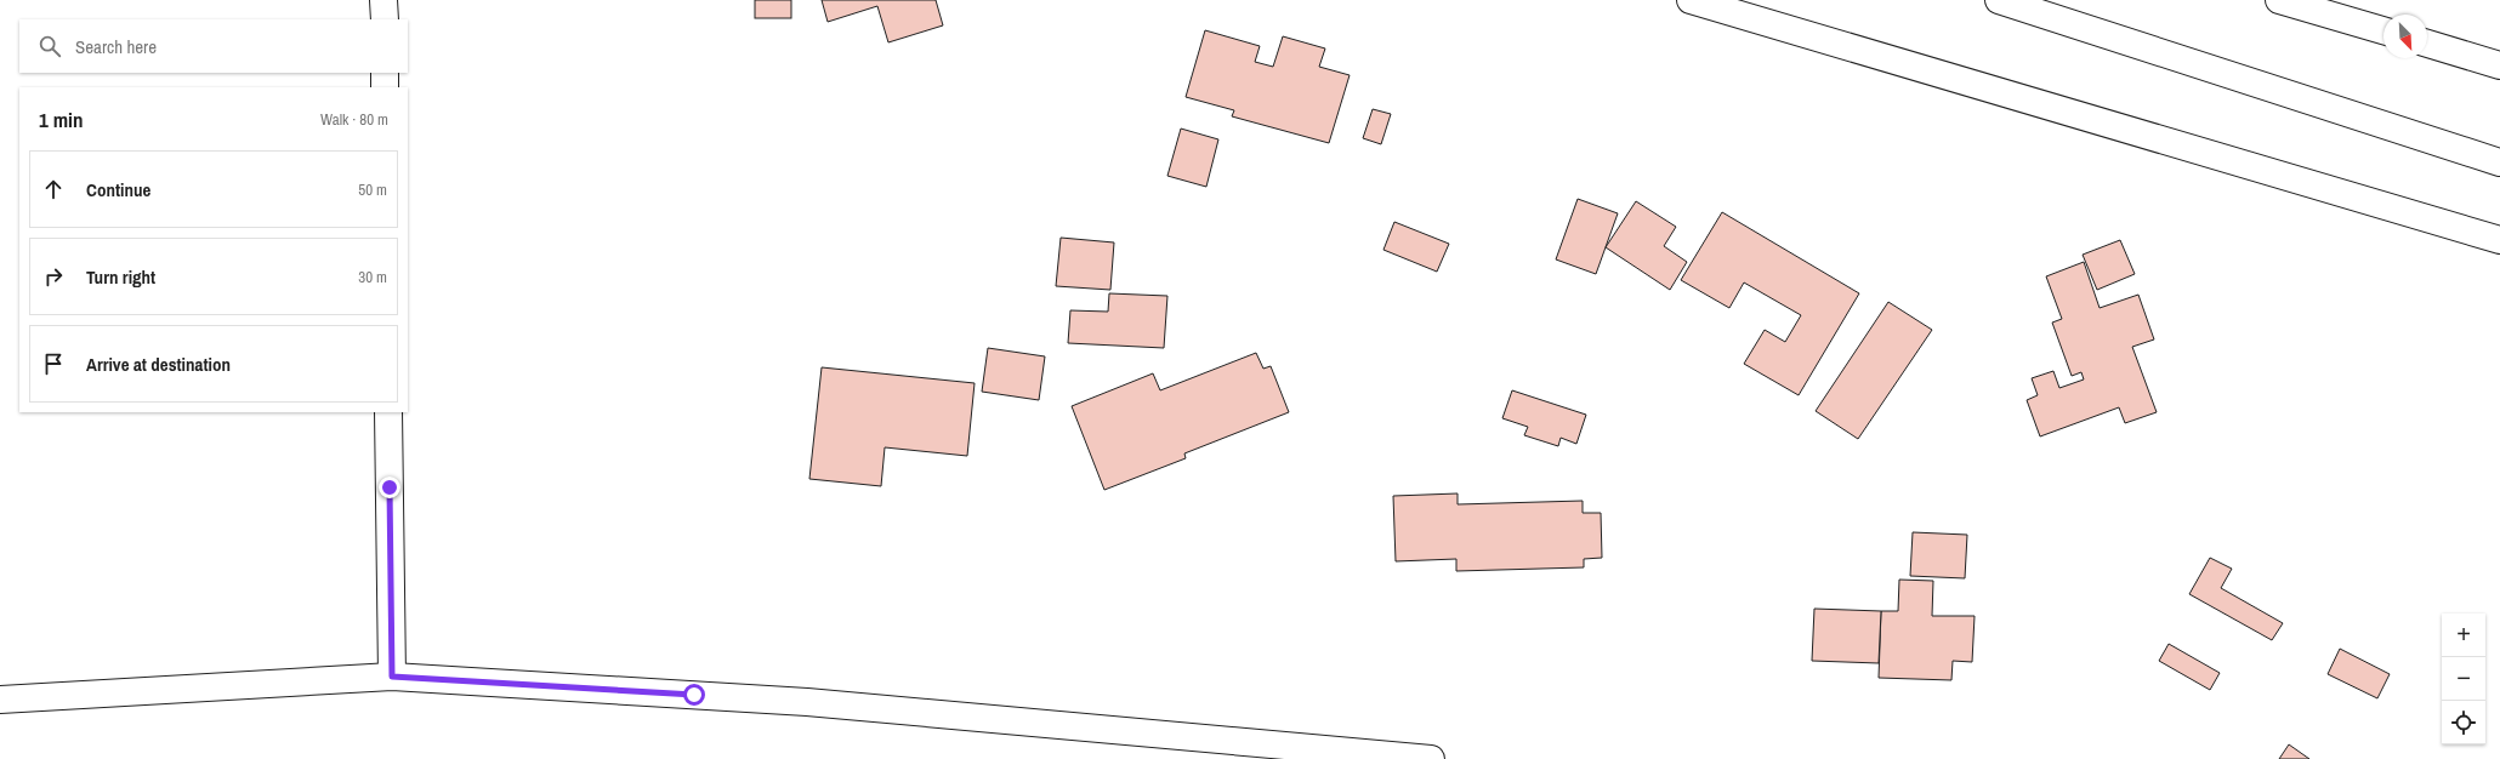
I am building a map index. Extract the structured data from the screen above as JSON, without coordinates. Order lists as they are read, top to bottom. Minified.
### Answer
{"north":"bottom right","page":{"search":"Search here","heading":["1 min","Walk · 80 m"],"list":[["Continue","50 m"],["Turn right","30 m"],"Arrive at destination"],"map_buttons":["+","−"]}}
